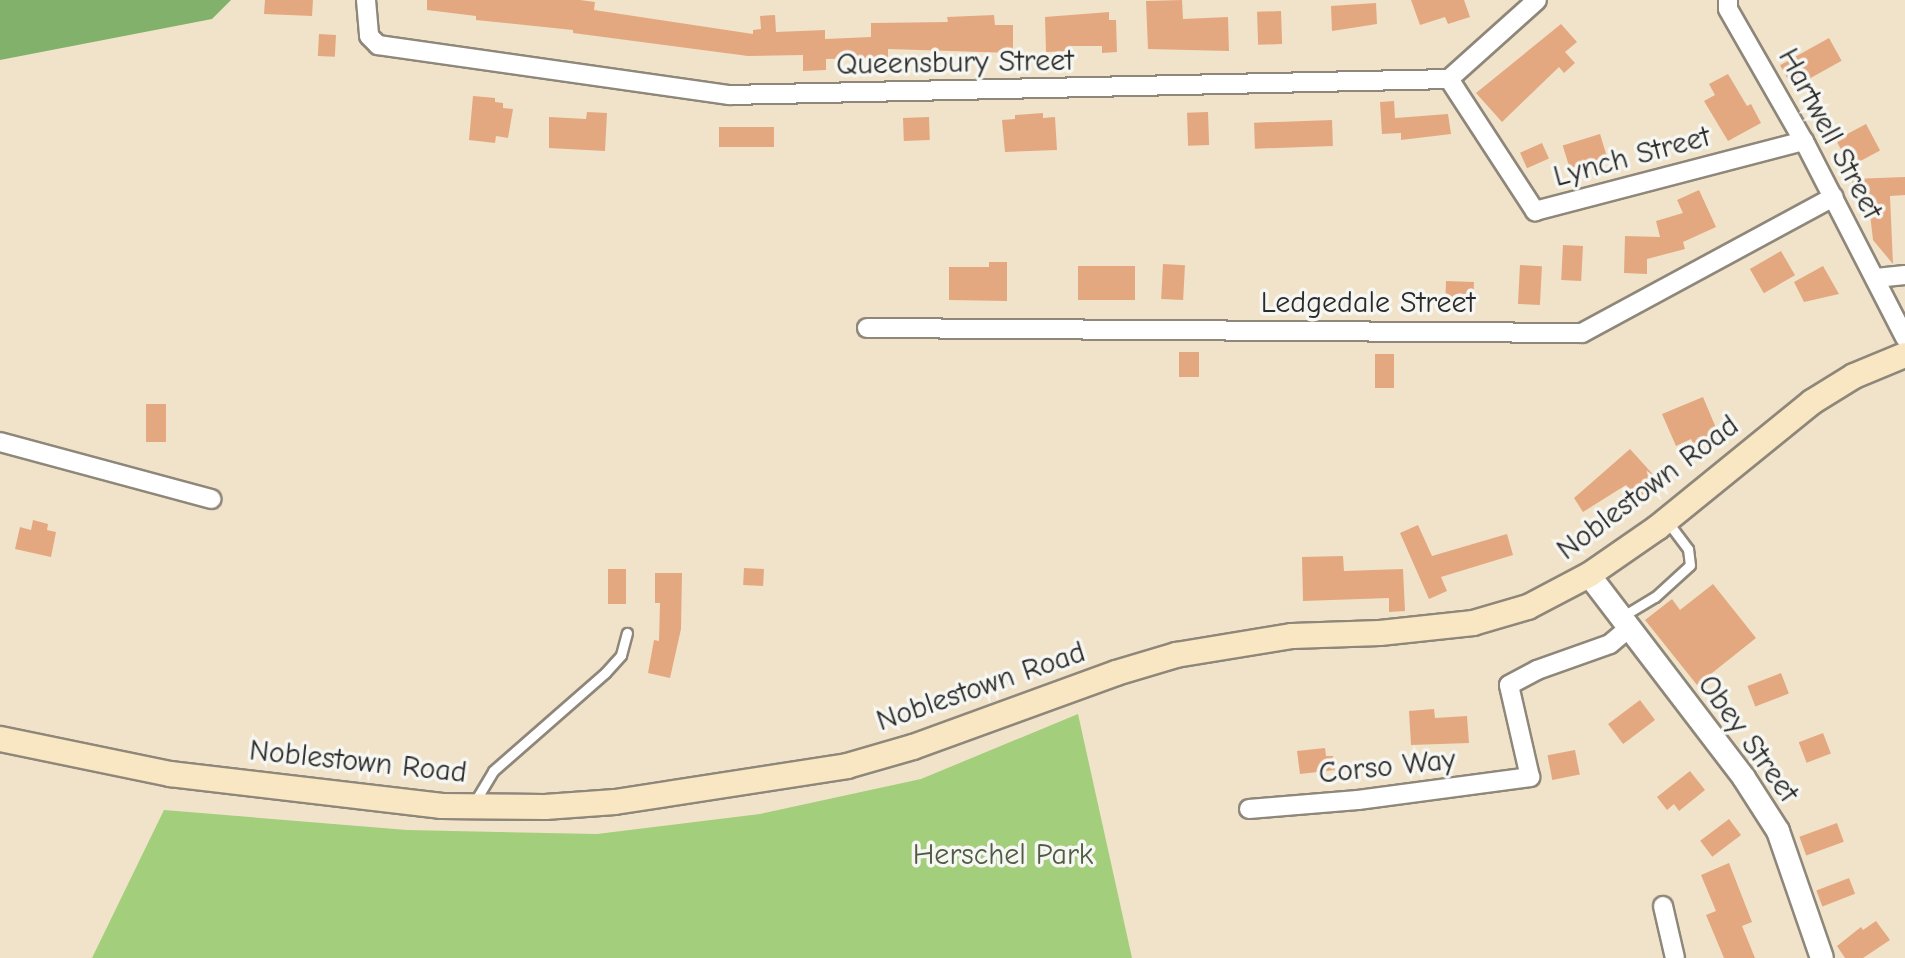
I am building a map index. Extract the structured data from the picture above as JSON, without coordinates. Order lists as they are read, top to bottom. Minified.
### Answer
{"streets":{"main road":["Noblestown Road"],"street":["Queensbury Street","Hartwell Street","Lynch Street","Ledgedale Street","Obey Street","Corso Way"]},"crossings":[["Queensbury Street","Lynch Street"],["Hartwell Street","Lynch Street"],["Hartwell Street","Ledgedale Street"],["Noblestown Road","Obey Street"],["Obey Street","Corso Way"]],"parks":["Herschel Park"]}
